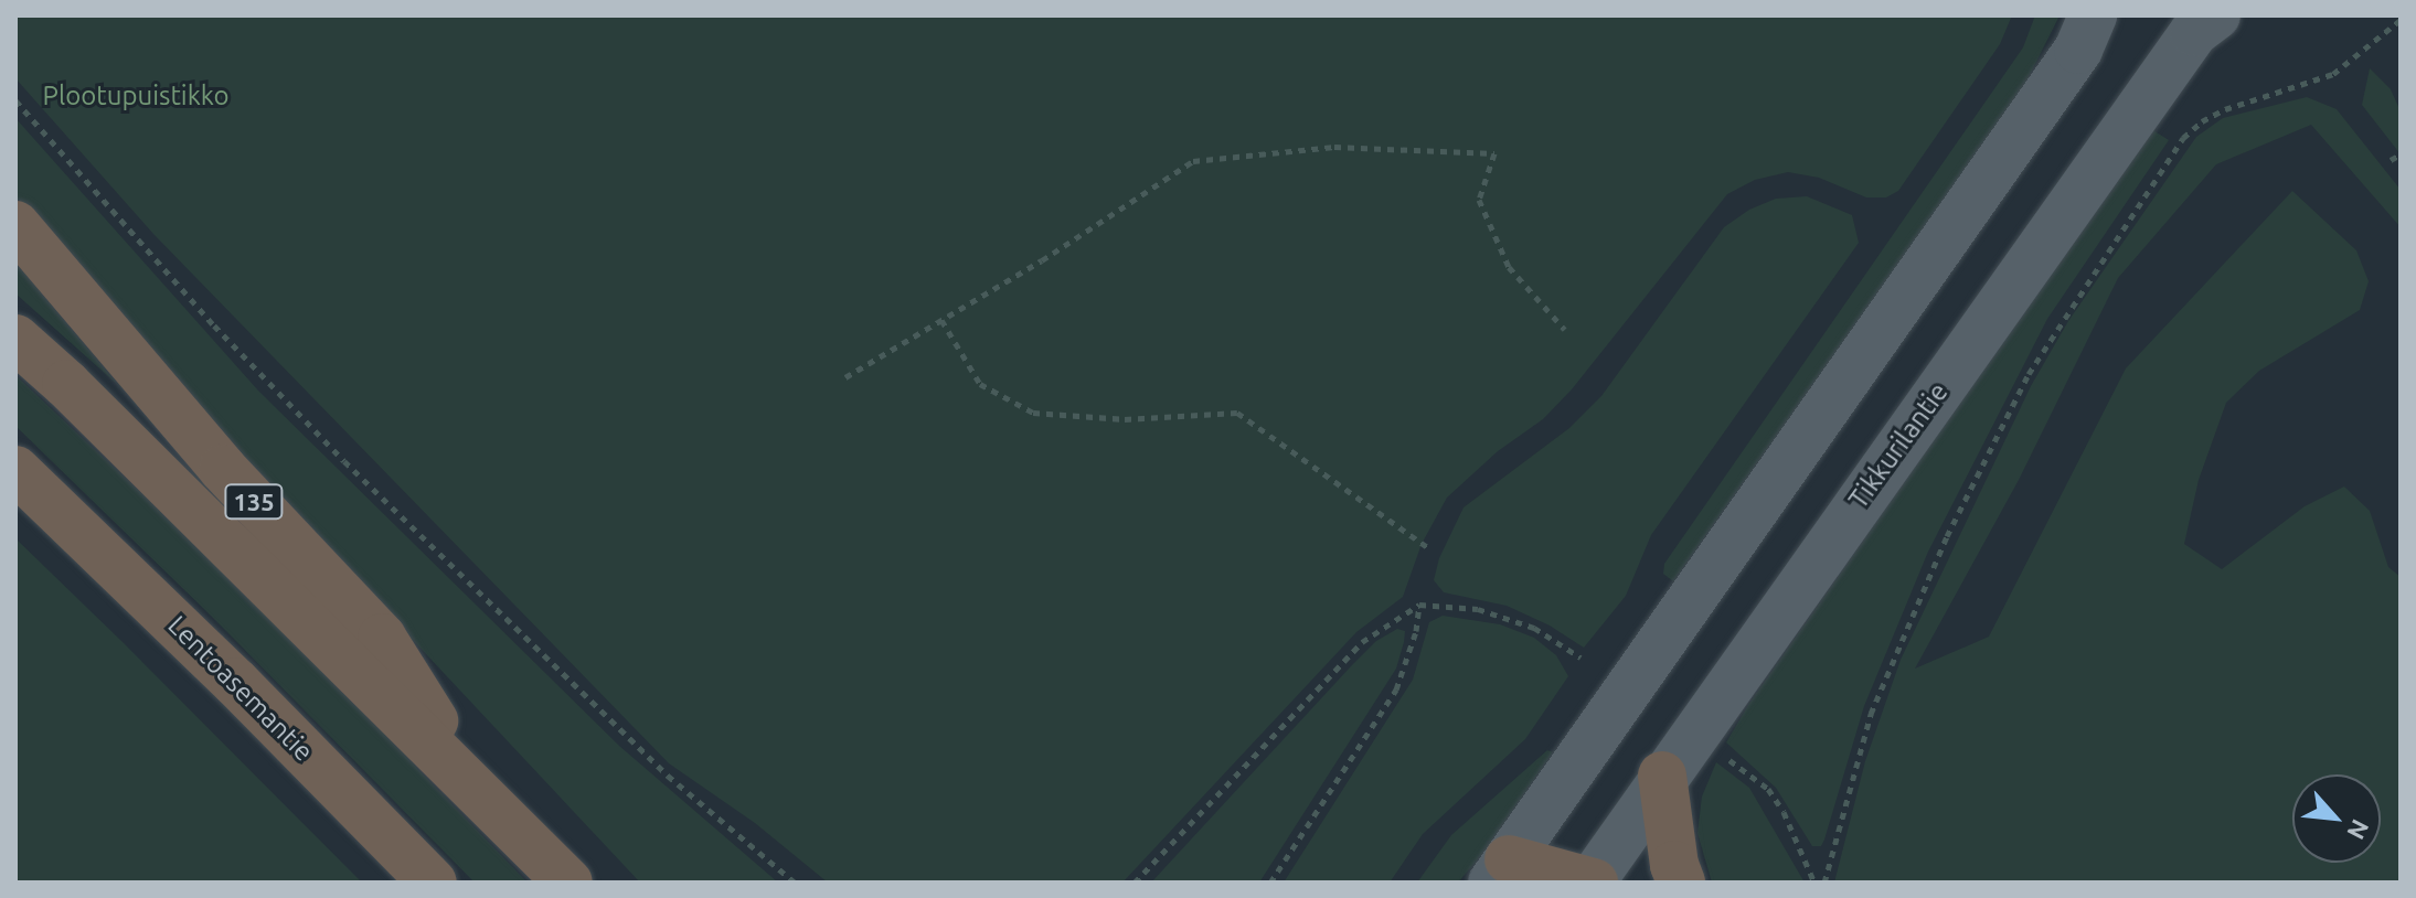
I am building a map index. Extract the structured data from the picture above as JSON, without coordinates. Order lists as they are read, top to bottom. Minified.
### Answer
{"streets":{"highway":["135","Lentoasemantie"],"main road":["Tikkurilantie"]},"parks":["Plootupuistikko"],"north":"bottom right"}
